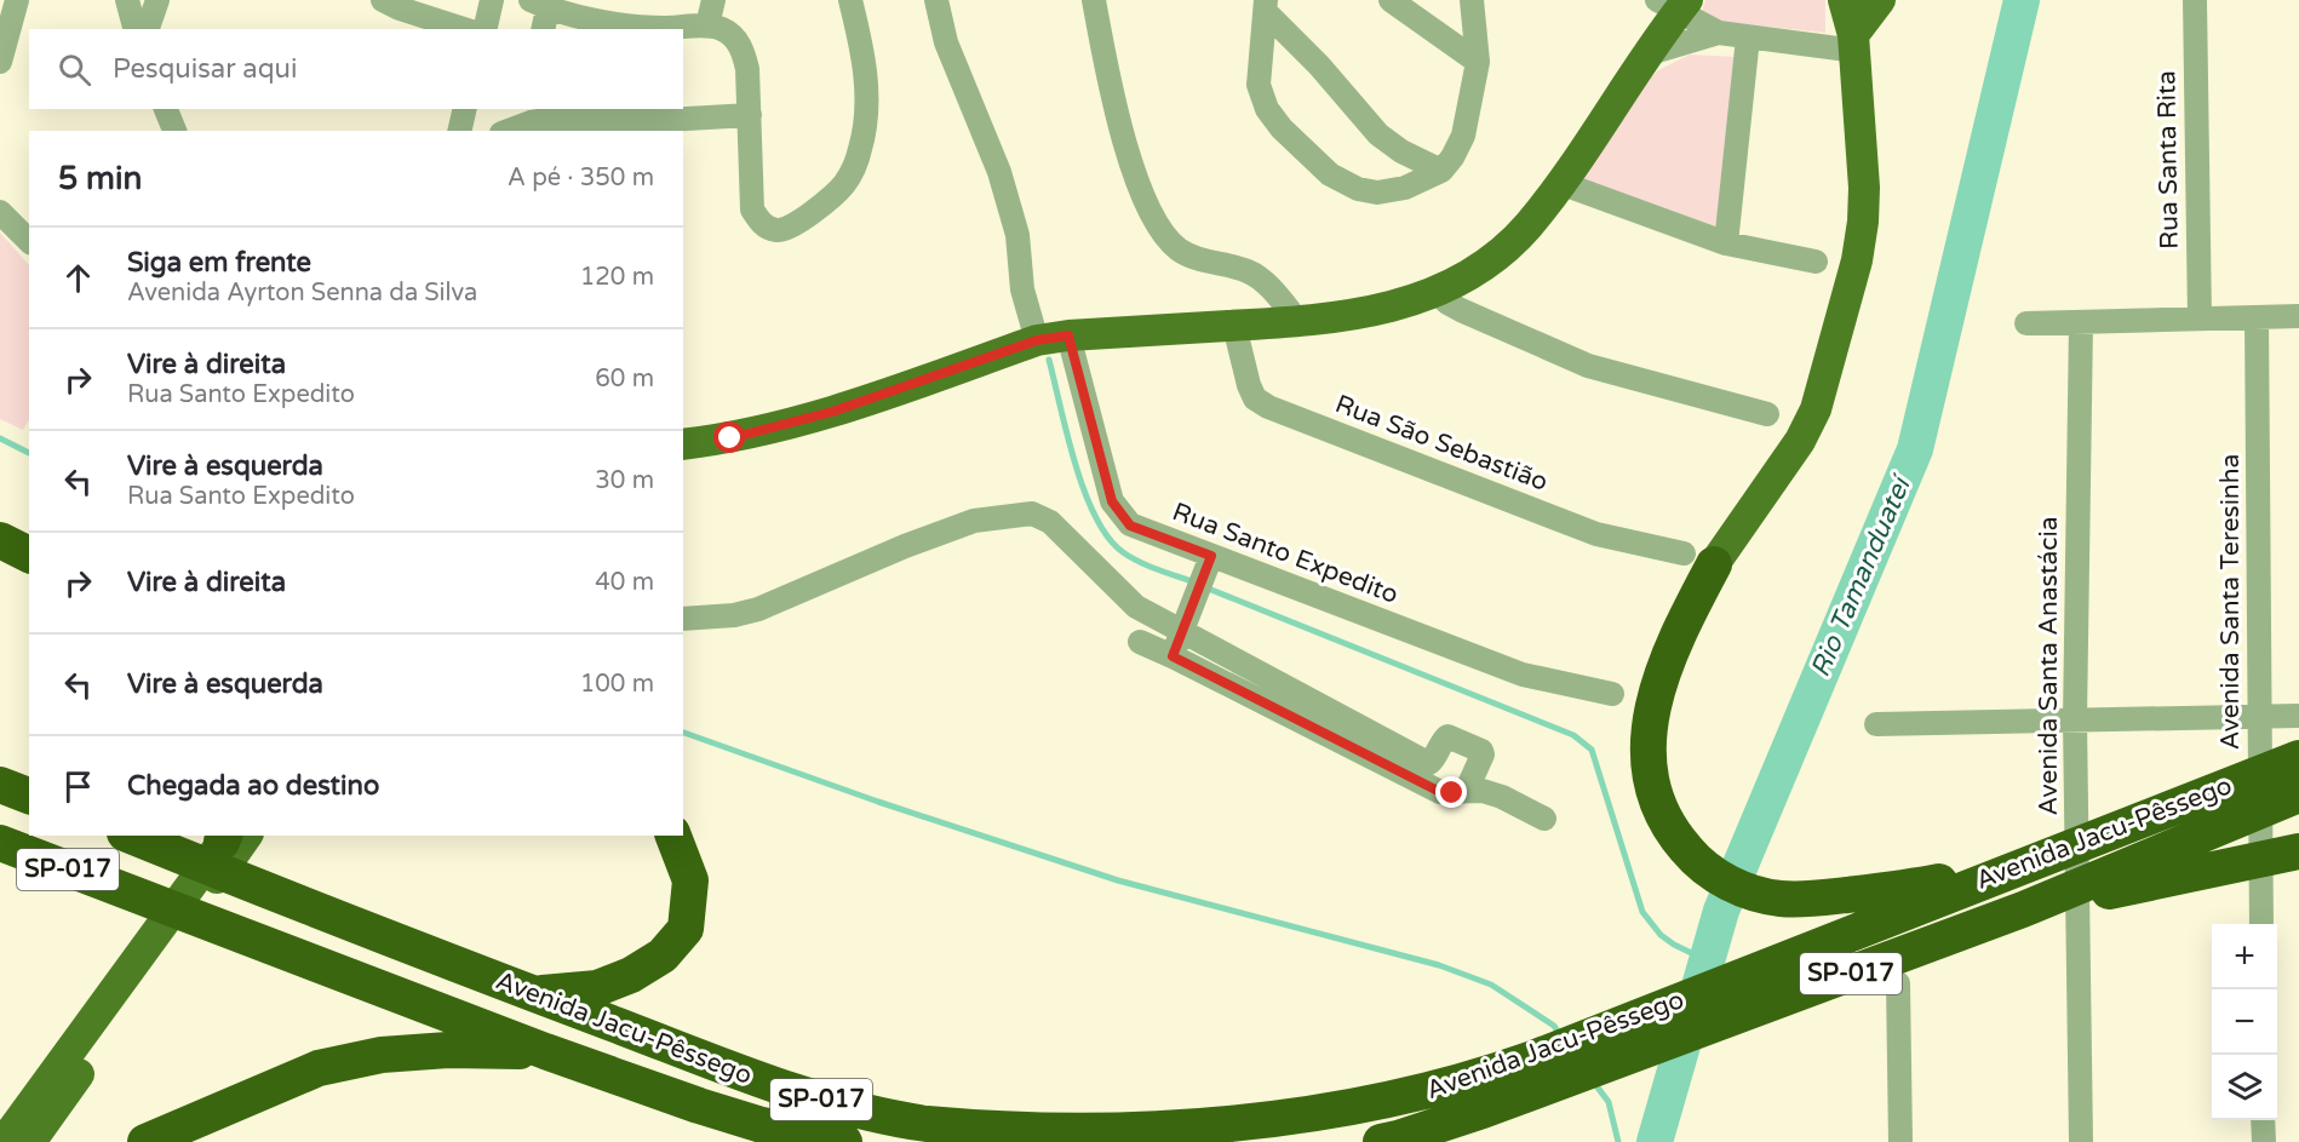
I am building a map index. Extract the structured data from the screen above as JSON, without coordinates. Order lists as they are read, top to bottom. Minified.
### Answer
{"streets":{"highway":["Avenida Jacu-Pêssego","SP-017"],"street":["Rua Santa Rita","Rua São Sebastião","Rua Santo Expedito","Avenida Santa Teresinha","Avenida Santa Anastácia"]},"water":["Rio Tamanduateí"],"page":{"search":"Pesquisar aqui","heading":["5 min","A pé · 350 m"],"list":[["Siga em frente","Avenida Ayrton Senna da Silva","120 m"],["Vire à direita","Rua Santo Expedito","60 m"],["Vire à esquerda","Rua Santo Expedito","30 m"],["Vire à direita","40 m"],["Vire à esquerda","100 m"],"Chegada ao destino"],"map_buttons":["+","−"]}}
